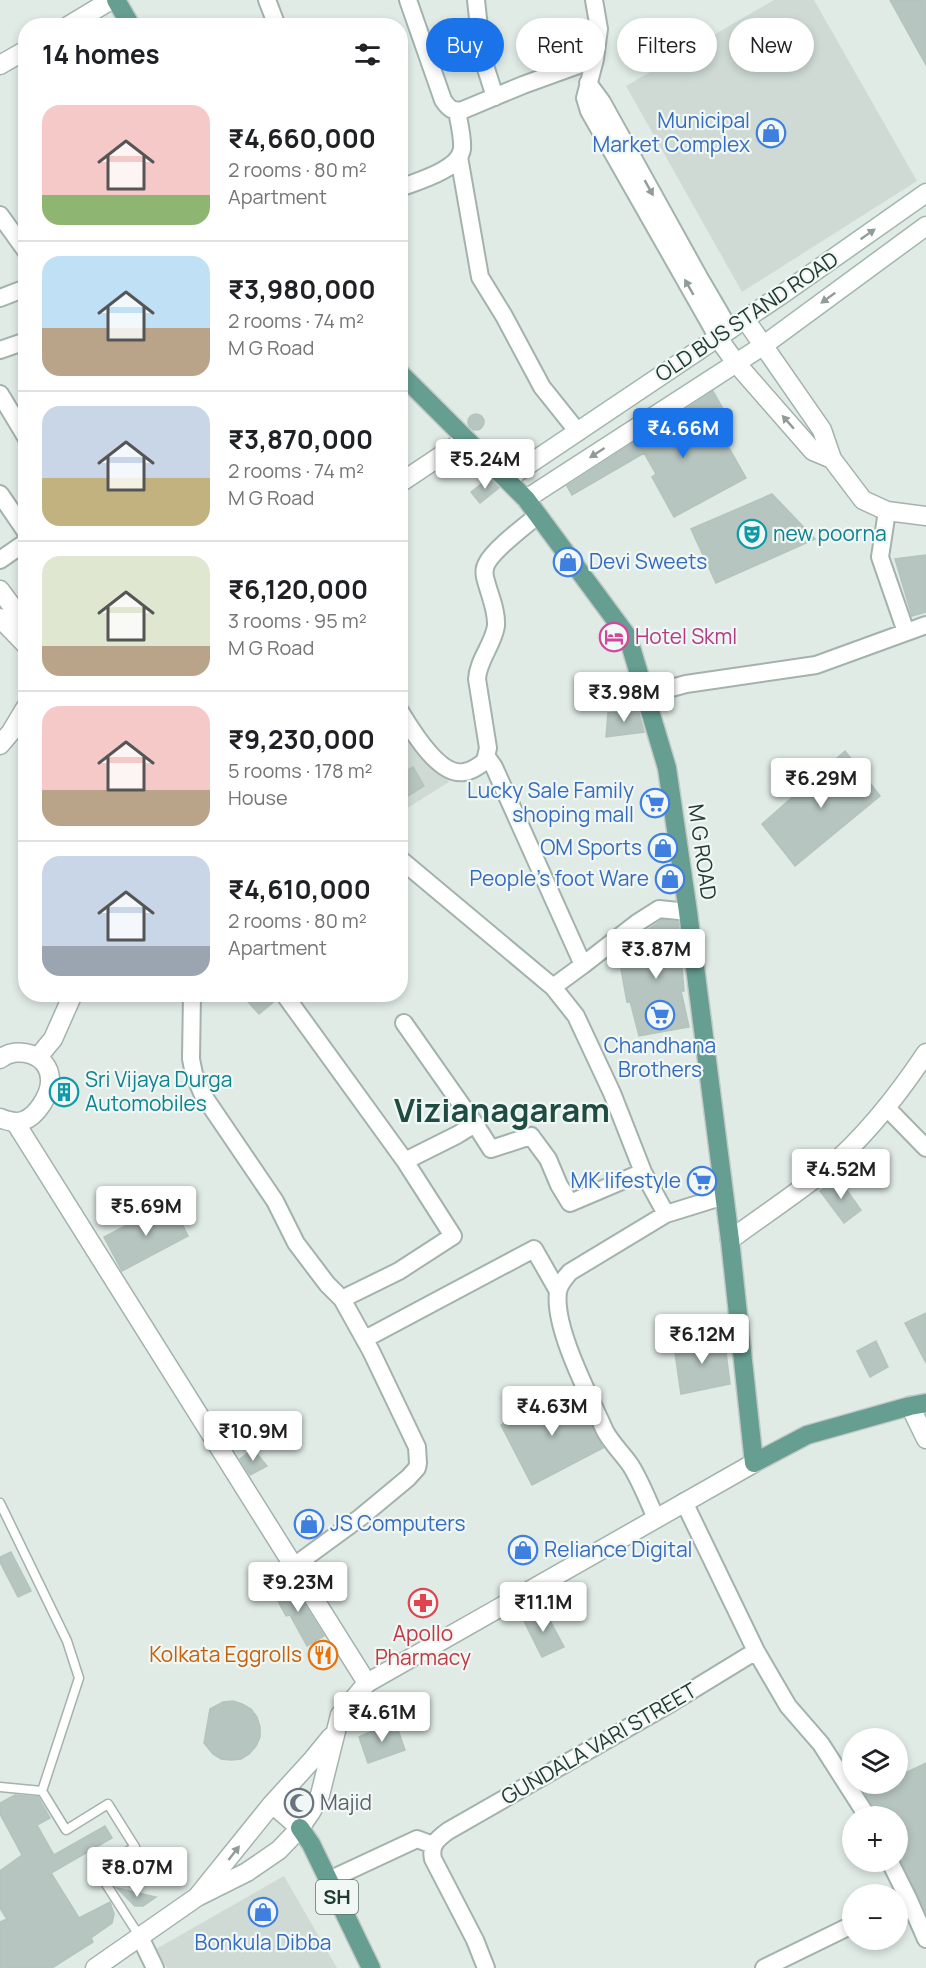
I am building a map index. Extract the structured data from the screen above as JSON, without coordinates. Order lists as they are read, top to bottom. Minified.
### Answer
{"streets":{"main road":["M G ROAD","SH"],"street":["OLD BUS STAND ROAD","GUNDALA VARI STREET"]},"crossings":[["OLD BUS STAND ROAD","M G ROAD"]],"districts":["Vizianagaram"],"places":{"shop":["Municipal Market Complex","Devi Sweets","OM Sports","People's foot Ware","JS Computers","Reliance Digital","Bonkula Dibba"],"theatre":["new poorna"],"hotel":["Hotel Skml"],"supermarket":["Lucky Sale Family shoping mall","Chandhana Brothers","MK lifestyle"],"building":["Sri Vijaya Durga Automobiles"],"pharmacy":["Apollo Pharmacy"],"restaurant":["Kolkata Eggrolls"],"mosque":["Majid"]},"page":{"chip":["Buy","Rent","Filters","New"],"heading":"14 homes","list":[{"name":"₹4,660,000","note":"2 rooms · 80 m² · Apartment"},{"name":"₹3,980,000","note":"2 rooms · 74 m² · M G Road"},{"name":"₹3,870,000","note":"2 rooms · 74 m² · M G Road"},{"name":"₹6,120,000","note":"3 rooms · 95 m² · M G Road"},{"name":"₹9,230,000","note":"5 rooms · 178 m² · House"},{"name":"₹4,610,000","note":"2 rooms · 80 m² · Apartment"}],"price":["₹4.66M","₹5.24M","₹3.98M","₹6.29M","₹3.87M","₹4.52M","₹5.69M","₹6.12M","₹4.63M","₹10.9M","₹9.23M","₹11.1M","₹4.61M","₹8.07M"],"map_buttons":["+","−"]}}
